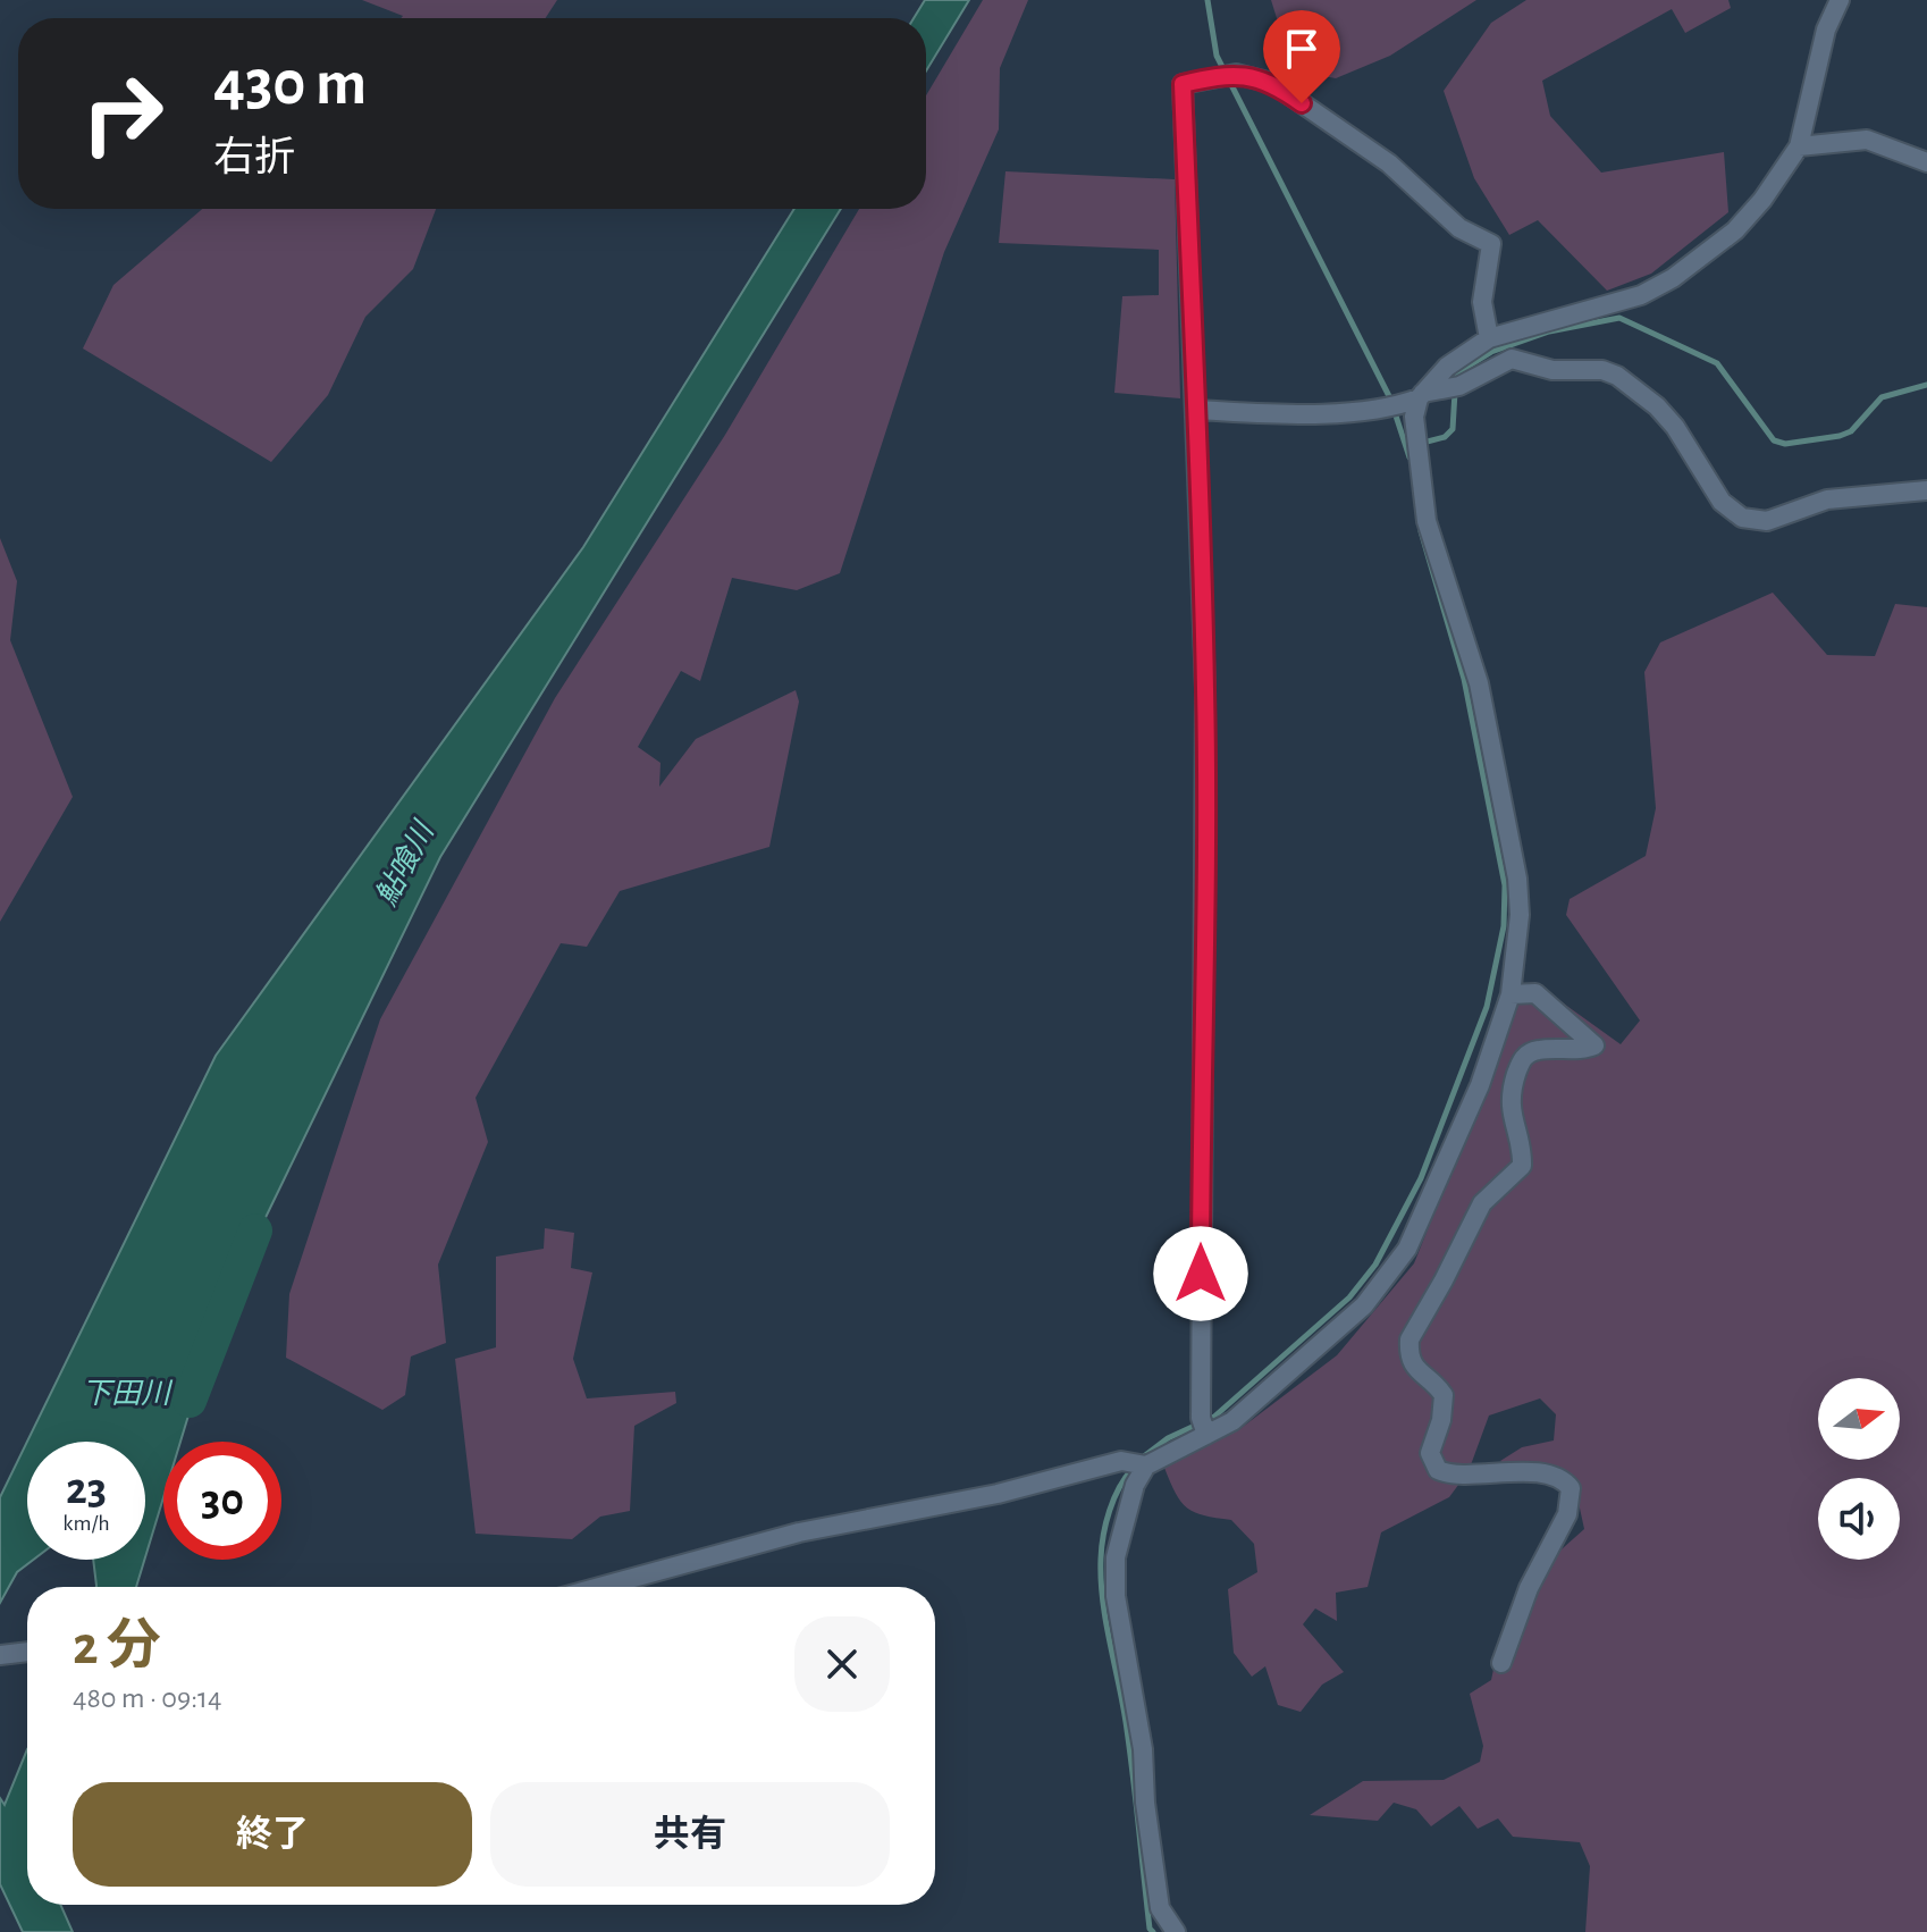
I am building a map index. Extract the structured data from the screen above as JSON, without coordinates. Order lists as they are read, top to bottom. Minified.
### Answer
{"water":["鮎喰川","下田川"],"north":"right","page":{"turn":["430 m","右折"],"speed":"23 km/h","limit":"30","heading":["2 分","480 m · 09:14"],"buttons":["終了","共有"]}}
